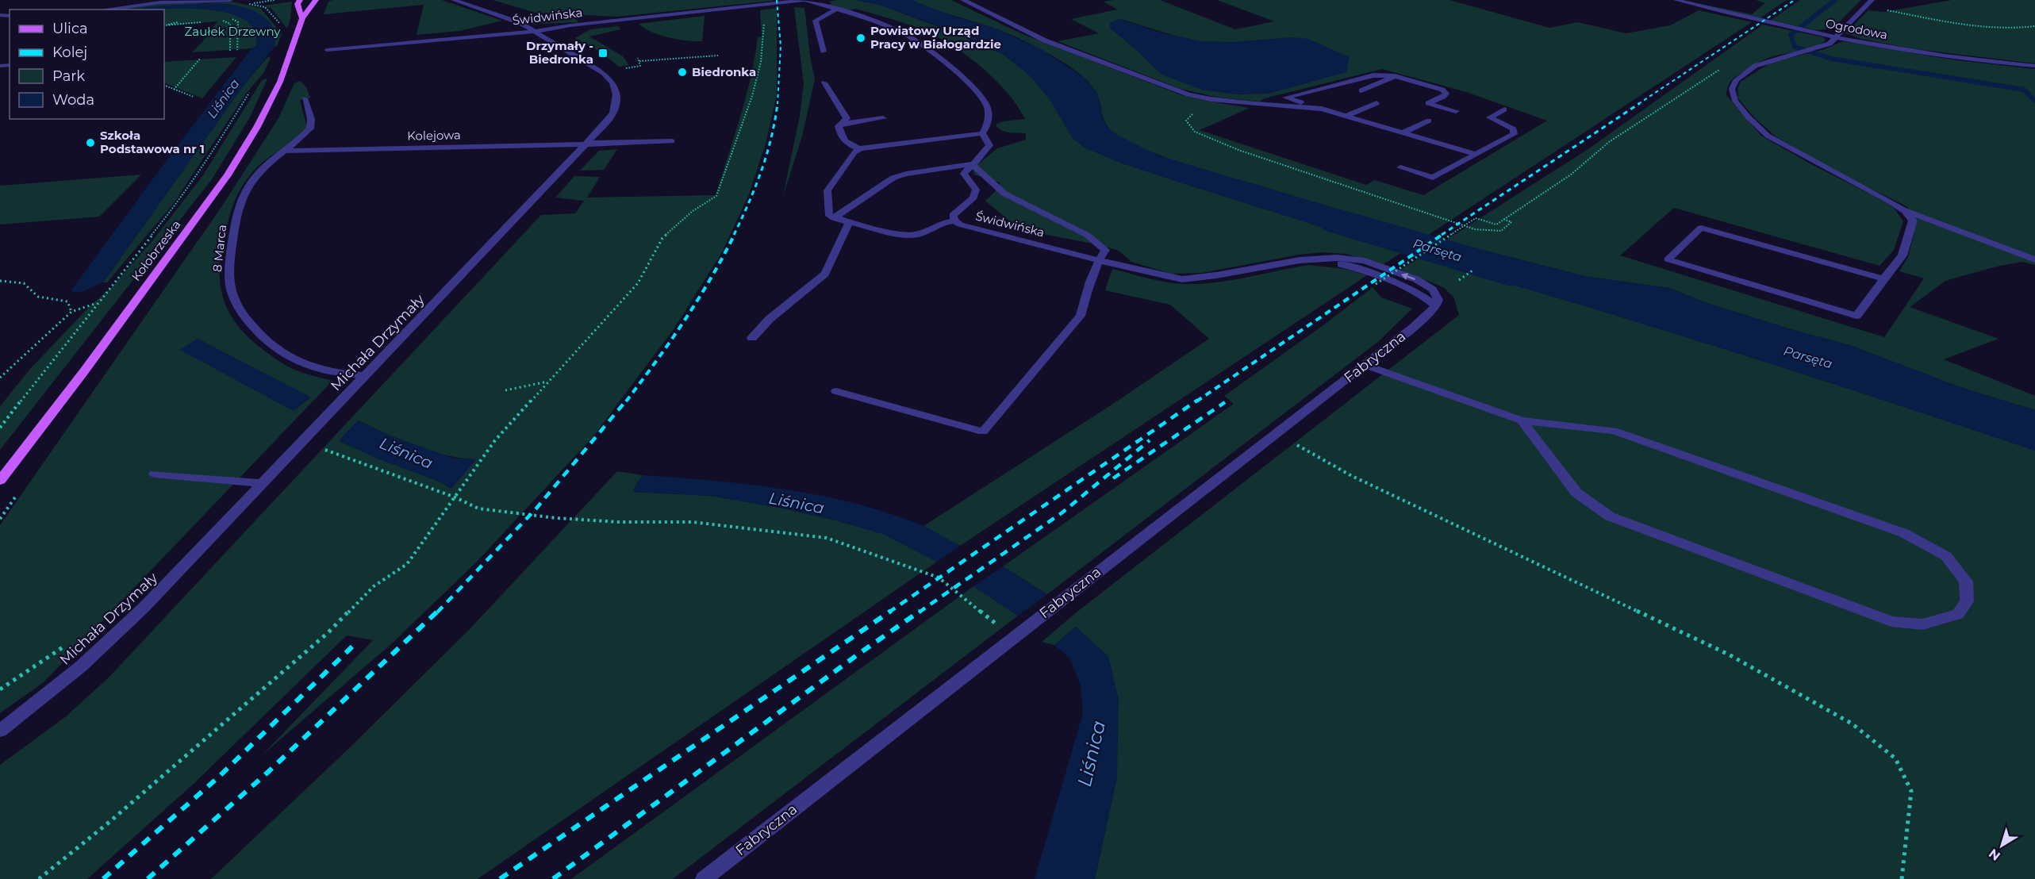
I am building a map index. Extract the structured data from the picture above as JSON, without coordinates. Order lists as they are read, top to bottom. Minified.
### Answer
{"streets":{"main road":["Kołobrzeska"],"street":["Świdwińska","Ogrodowa","Kolejowa","8 Marca","Michała Drzymały","Fabryczna"]},"crossings":[["Świdwińska","Michała Drzymały"],["Świdwińska","Fabryczna"],["Kolejowa","8 Marca"],["Kolejowa","Michała Drzymały"],["8 Marca","Michała Drzymały"]],"water":["Liśnica","Parsęta"],"parks":["Zaułek Drzewny"],"places":{"other":["Powiatowy Urząd Pracy w Białogardzie","Biedronka","Szkoła Podstawowa nr 1"],"transit":["Drzymały - Biedronka"]},"legend":["Ulica","Kolej","Park","Woda"],"north":"bottom left"}
